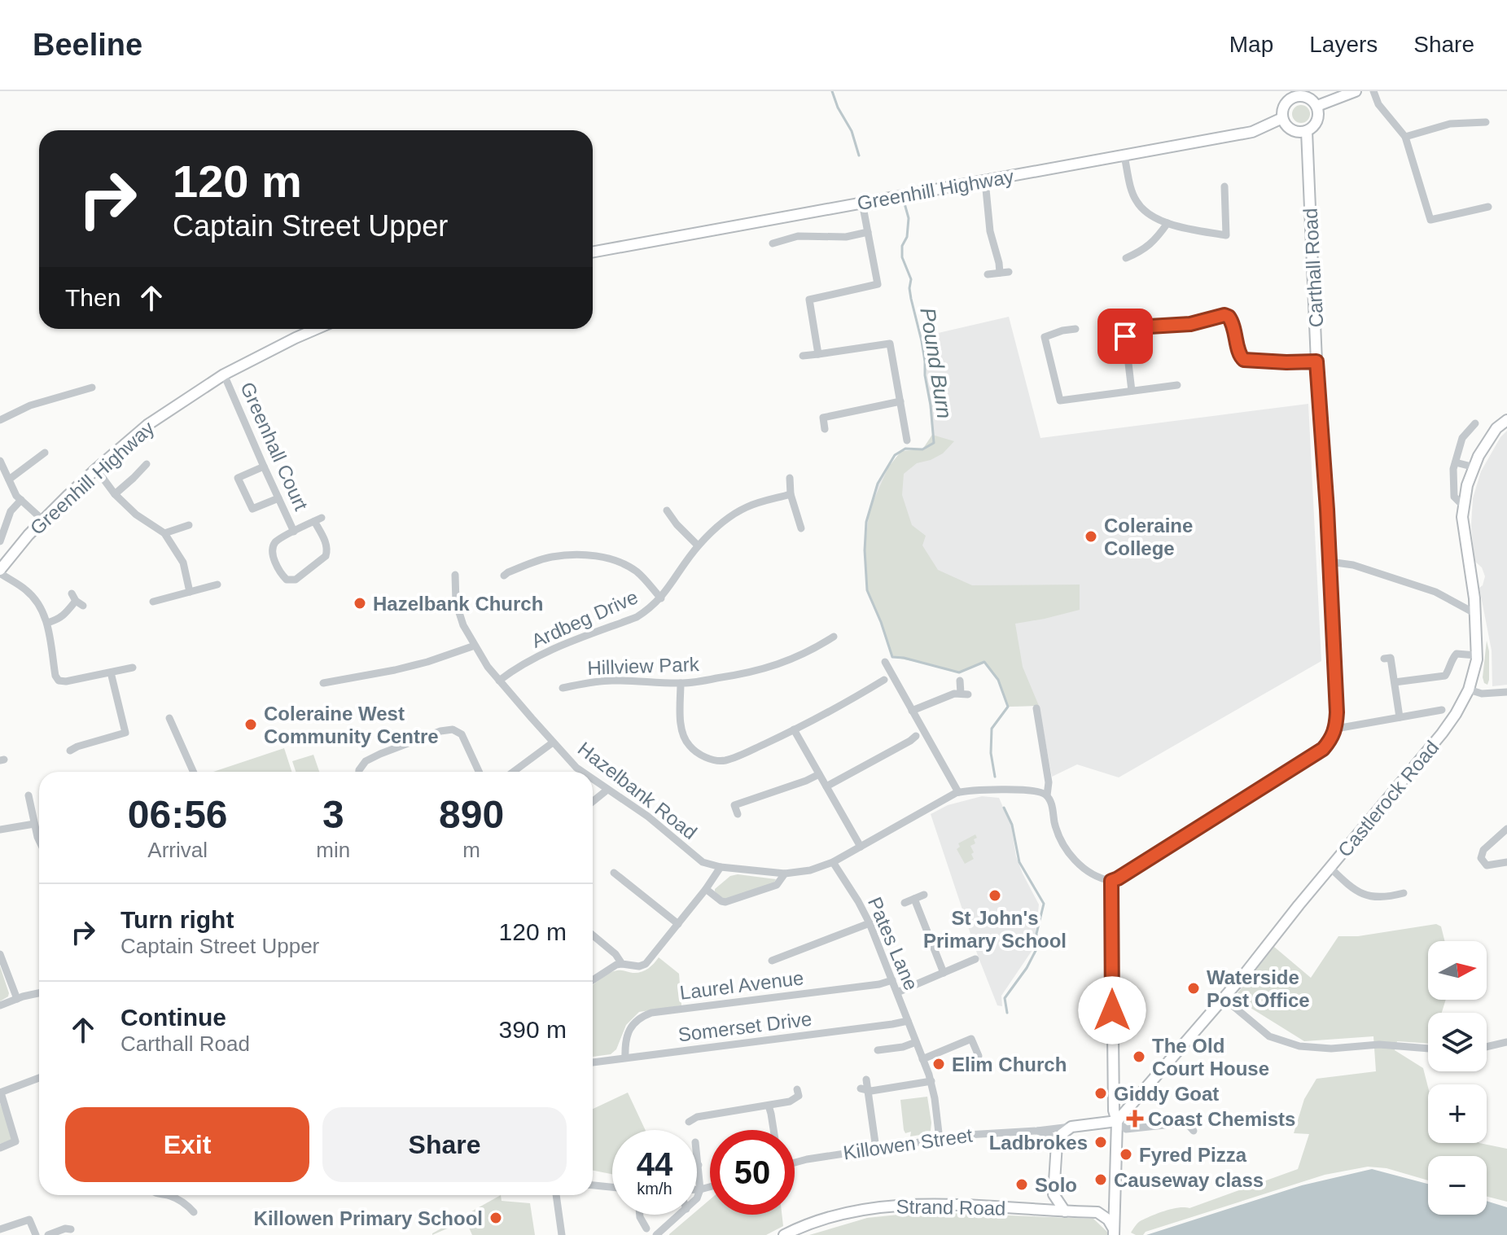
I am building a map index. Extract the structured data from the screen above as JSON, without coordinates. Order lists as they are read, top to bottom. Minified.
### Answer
{"streets":{"main road":["Greenhill Highway","Carthall Road","Castlerock Road","Killowen Street","Strand Road"],"street":["Greenhall Court","Ardbeg Drive","Hillview Park","Hazelbank Road","Pates Lane","Laurel Avenue","Somerset Drive"]},"crossings":[["Greenhill Highway","Carthall Road"],["Greenhill Highway","Greenhall Court"],["Ardbeg Drive","Hazelbank Road"],["Hazelbank Road","Pates Lane"],["Castlerock Road","Killowen Street"],["Pates Lane","Laurel Avenue"],["Pates Lane","Somerset Drive"],["Pates Lane","Killowen Street"],["Laurel Avenue","Somerset Drive"]],"water":["Pound Burn"],"places":{"other":["Coleraine College","Hazelbank Church","Coleraine West Community Centre","St John's Primary School","Waterside Post Office","The Old Court House","Elim Church","Giddy Goat","Ladbrokes","Fyred Pizza","Causeway class","Solo","Killowen Primary School"],"health":["Coast Chemists"]},"north":"right","page":{"header":"Beeline","nav":["Map","Layers","Share"],"turn":["120 m","Captain Street Upper"],"then":"Then","eta":["06:56","Arrival","3","min","890","m"],"list":[{"name":"Turn right","note":"Captain Street Upper","value":"120 m"},{"name":"Continue","note":"Carthall Road","value":"390 m"}],"map_buttons":["+","−"],"buttons":["Exit","Share"],"speed":"44 km/h","limit":"50"}}
